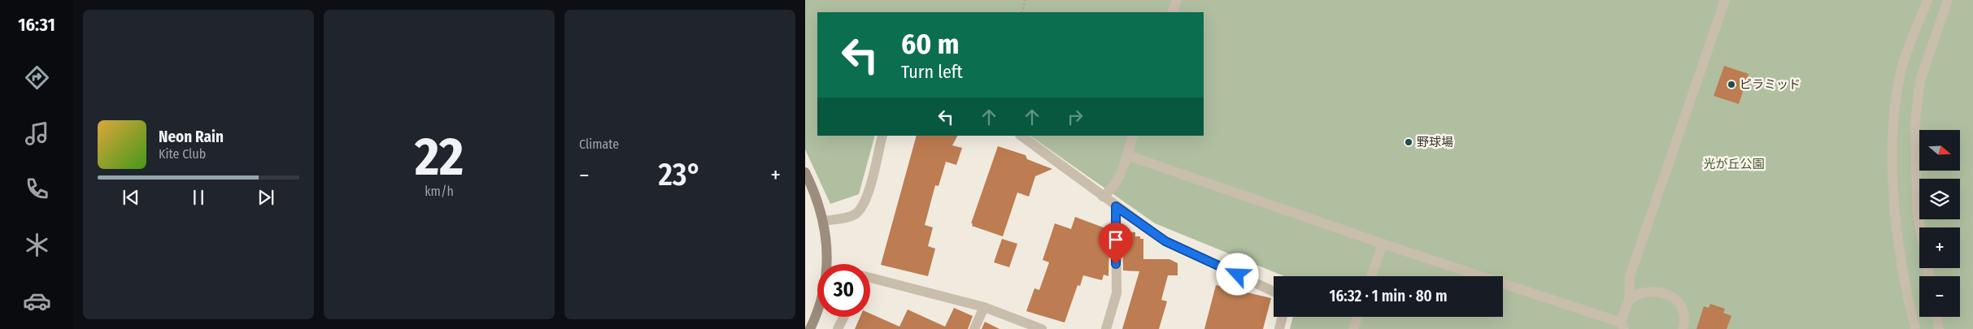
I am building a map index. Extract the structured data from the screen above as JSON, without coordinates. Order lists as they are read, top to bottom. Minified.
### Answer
{"parks":["光が丘公園"],"places":["ピラミッド","野球場"],"north":"right","page":{"tabs":"16:31","tile":[["22","km/h"],"Climate"],"turn":["60 m","Turn left"],"song":["Neon Rain","Kite Club"],"map_buttons":["+","−"],"heat":["−","23°","+"],"limit":"30","trip":"16:32 · 1 min · 80 m"}}
